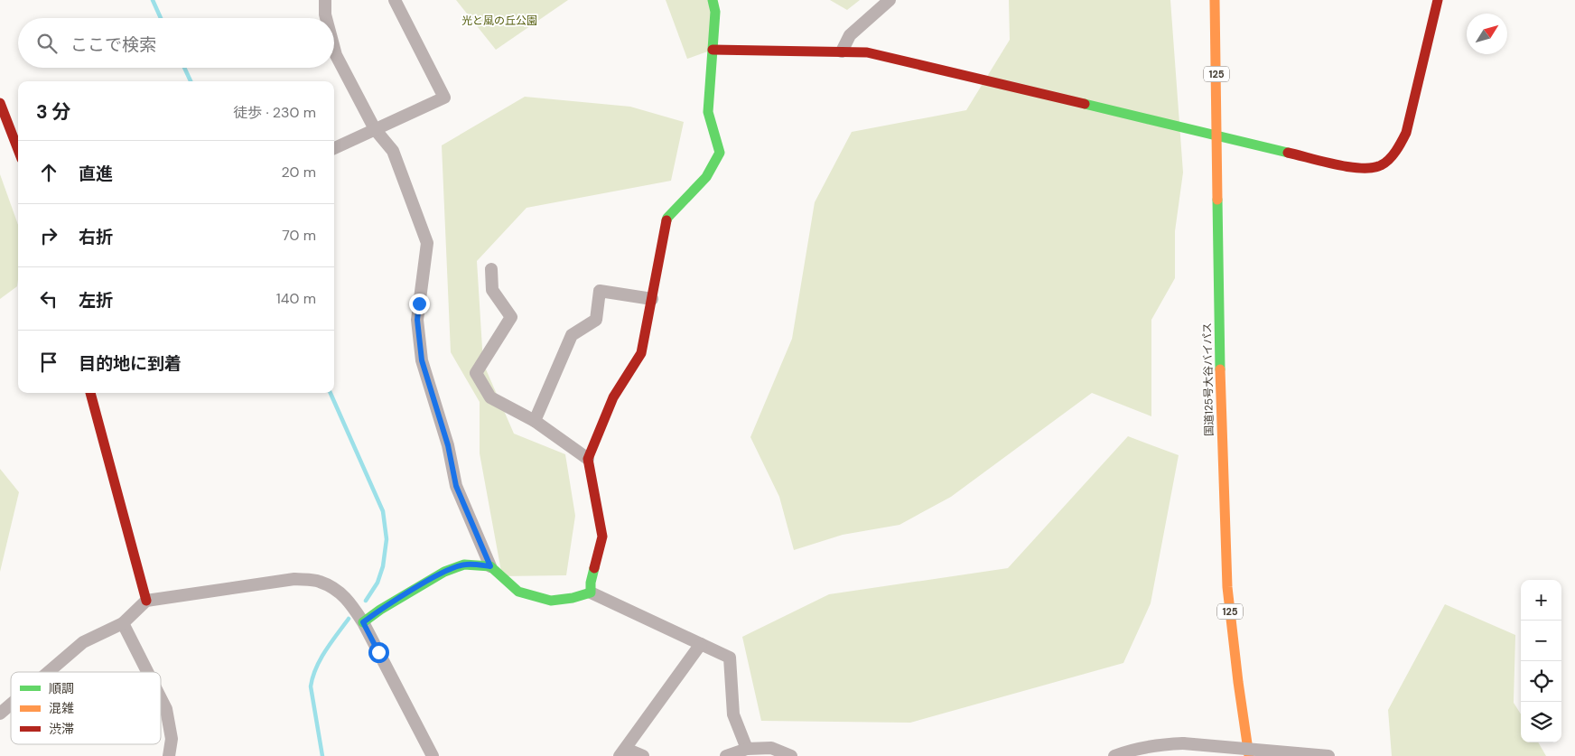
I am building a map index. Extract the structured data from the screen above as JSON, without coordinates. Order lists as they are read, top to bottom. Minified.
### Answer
{"streets":{"main road":["125","国道125号大谷バイパス"]},"parks":["光と風の丘公園"],"legend":["順調","混雑","渋滞"],"north":"top right","page":{"search":"ここで検索","heading":["3 分","徒歩 · 230 m"],"list":[["直進","20 m"],["右折","70 m"],["左折","140 m"],"目的地に到着"],"map_buttons":["+","−"]}}
